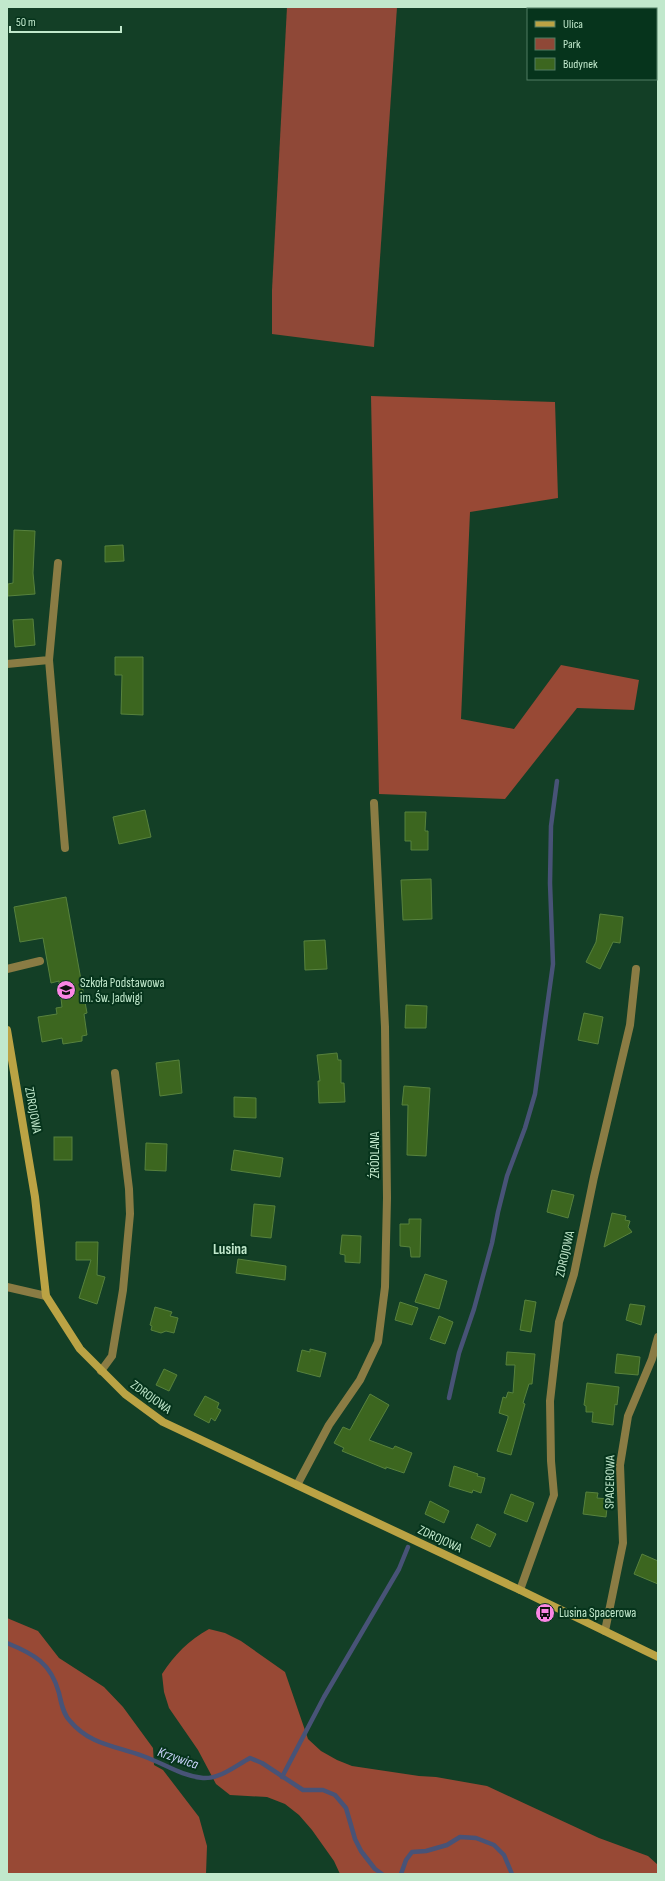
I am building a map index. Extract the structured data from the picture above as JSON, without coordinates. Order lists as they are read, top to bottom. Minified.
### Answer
{"streets":{"street":["ZDROJOWA","ŹRÓDLANA","SPACEROWA"]},"crossings":[["ZDROJOWA","ŹRÓDLANA"],["ZDROJOWA","SPACEROWA"]],"districts":["Lusina"],"water":["Krzywica"],"places":{"school or university":["Szkoła Podstawowa im. Św. Jadwigi"],"bus stop":["Lusina Spacerowa"]},"legend":["Ulica","Park","Budynek"],"scale_bar":"50 m"}
